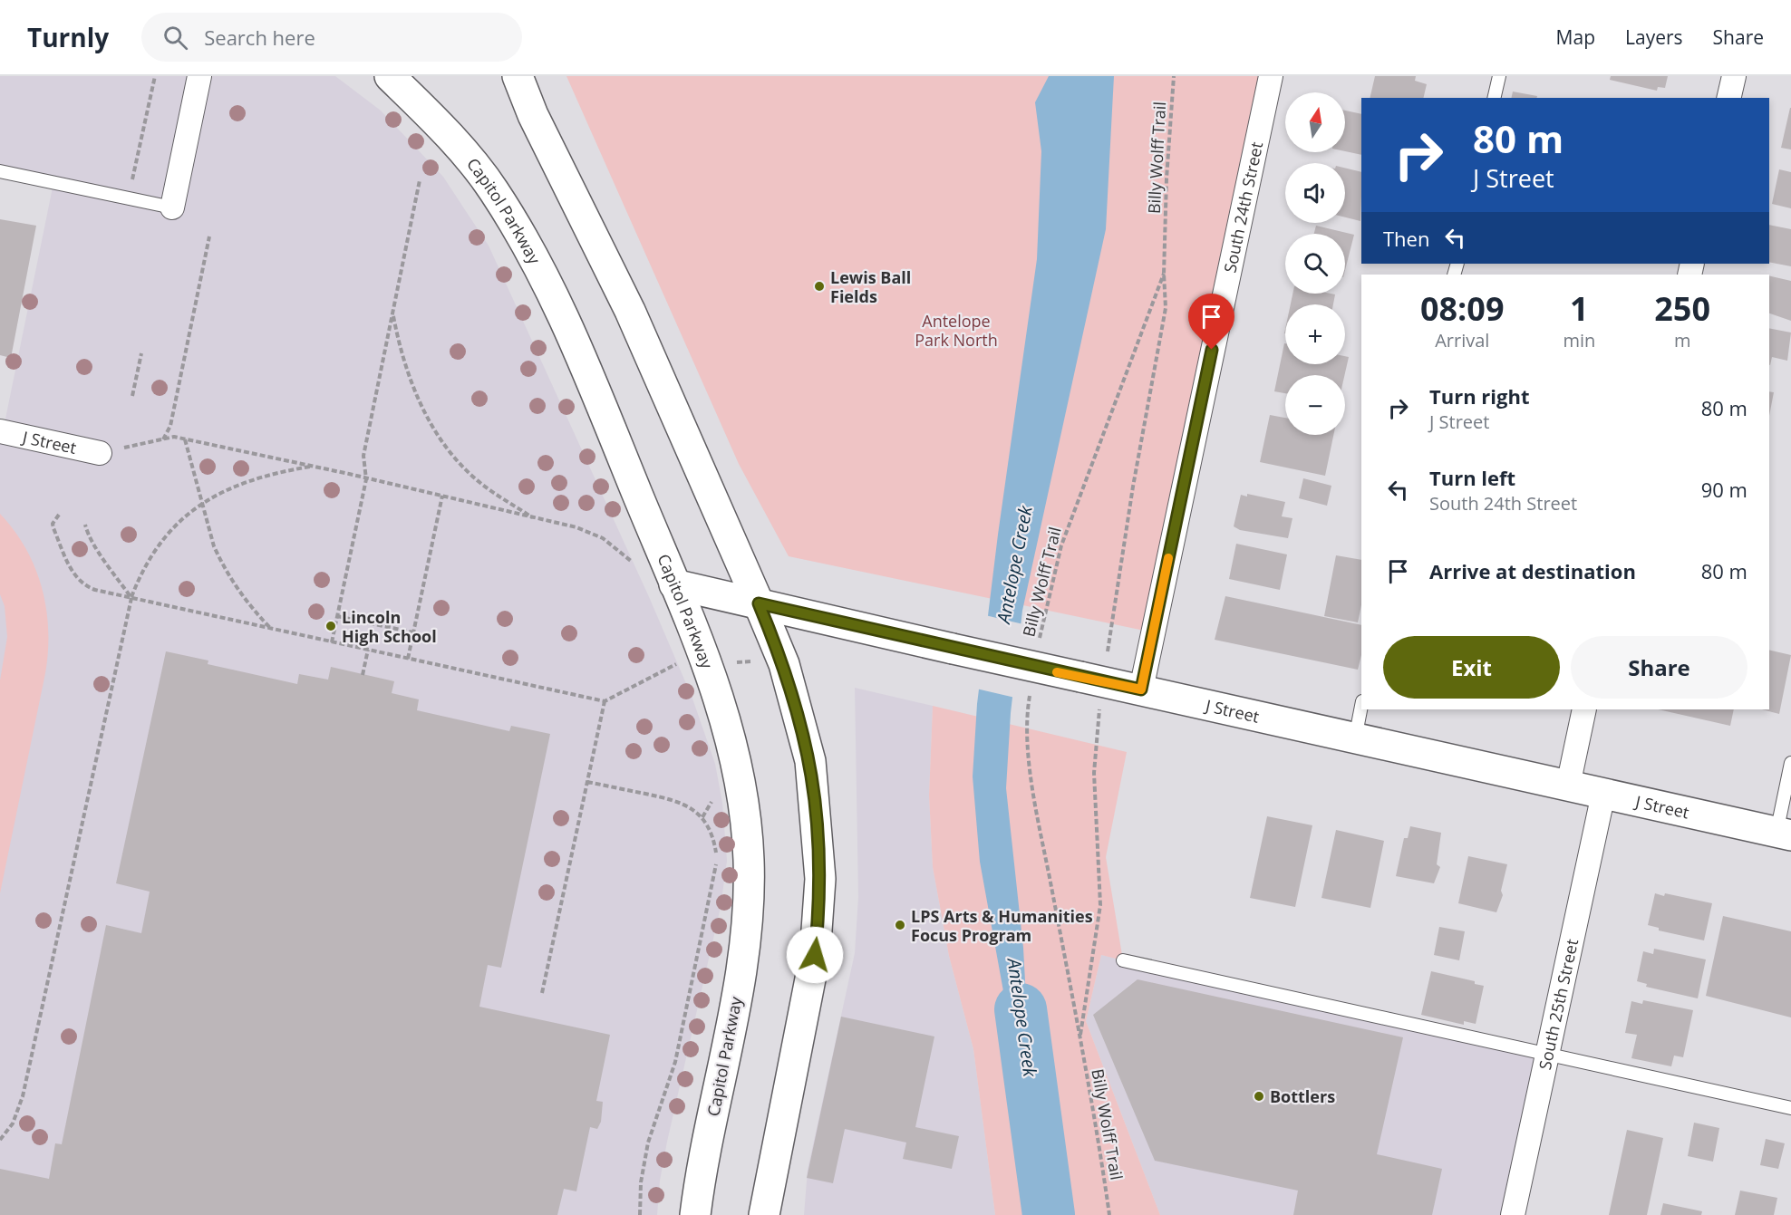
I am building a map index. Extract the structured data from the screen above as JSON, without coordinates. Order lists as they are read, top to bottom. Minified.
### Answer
{"streets":{"main road":["Capitol Parkway","J Street"],"street":["South 24th Street","South 25th Street"],"path":["Billy Wolff Trail"]},"crossings":[["South 24th Street","J Street"],["Capitol Parkway","J Street"],["J Street","South 25th Street"]],"water":["Antelope Creek"],"parks":["Antelope Park North"],"places":["Lewis Ball Fields","Lincoln High School","LPS Arts & Humanities Focus Program","Bottlers"],"north":"top","page":{"header":"Turnly","search":"Search here","nav":["Map","Layers","Share"],"map_buttons":["+","−"],"turn":["80 m","J Street"],"then":"Then","eta":["08:09","Arrival","1","min","250","m"],"list":[{"name":"Turn right","note":"J Street","value":"80 m"},{"name":"Turn left","note":"South 24th Street","value":"90 m"},{"name":"Arrive at destination","value":"80 m"}],"buttons":["Exit","Share"]}}
